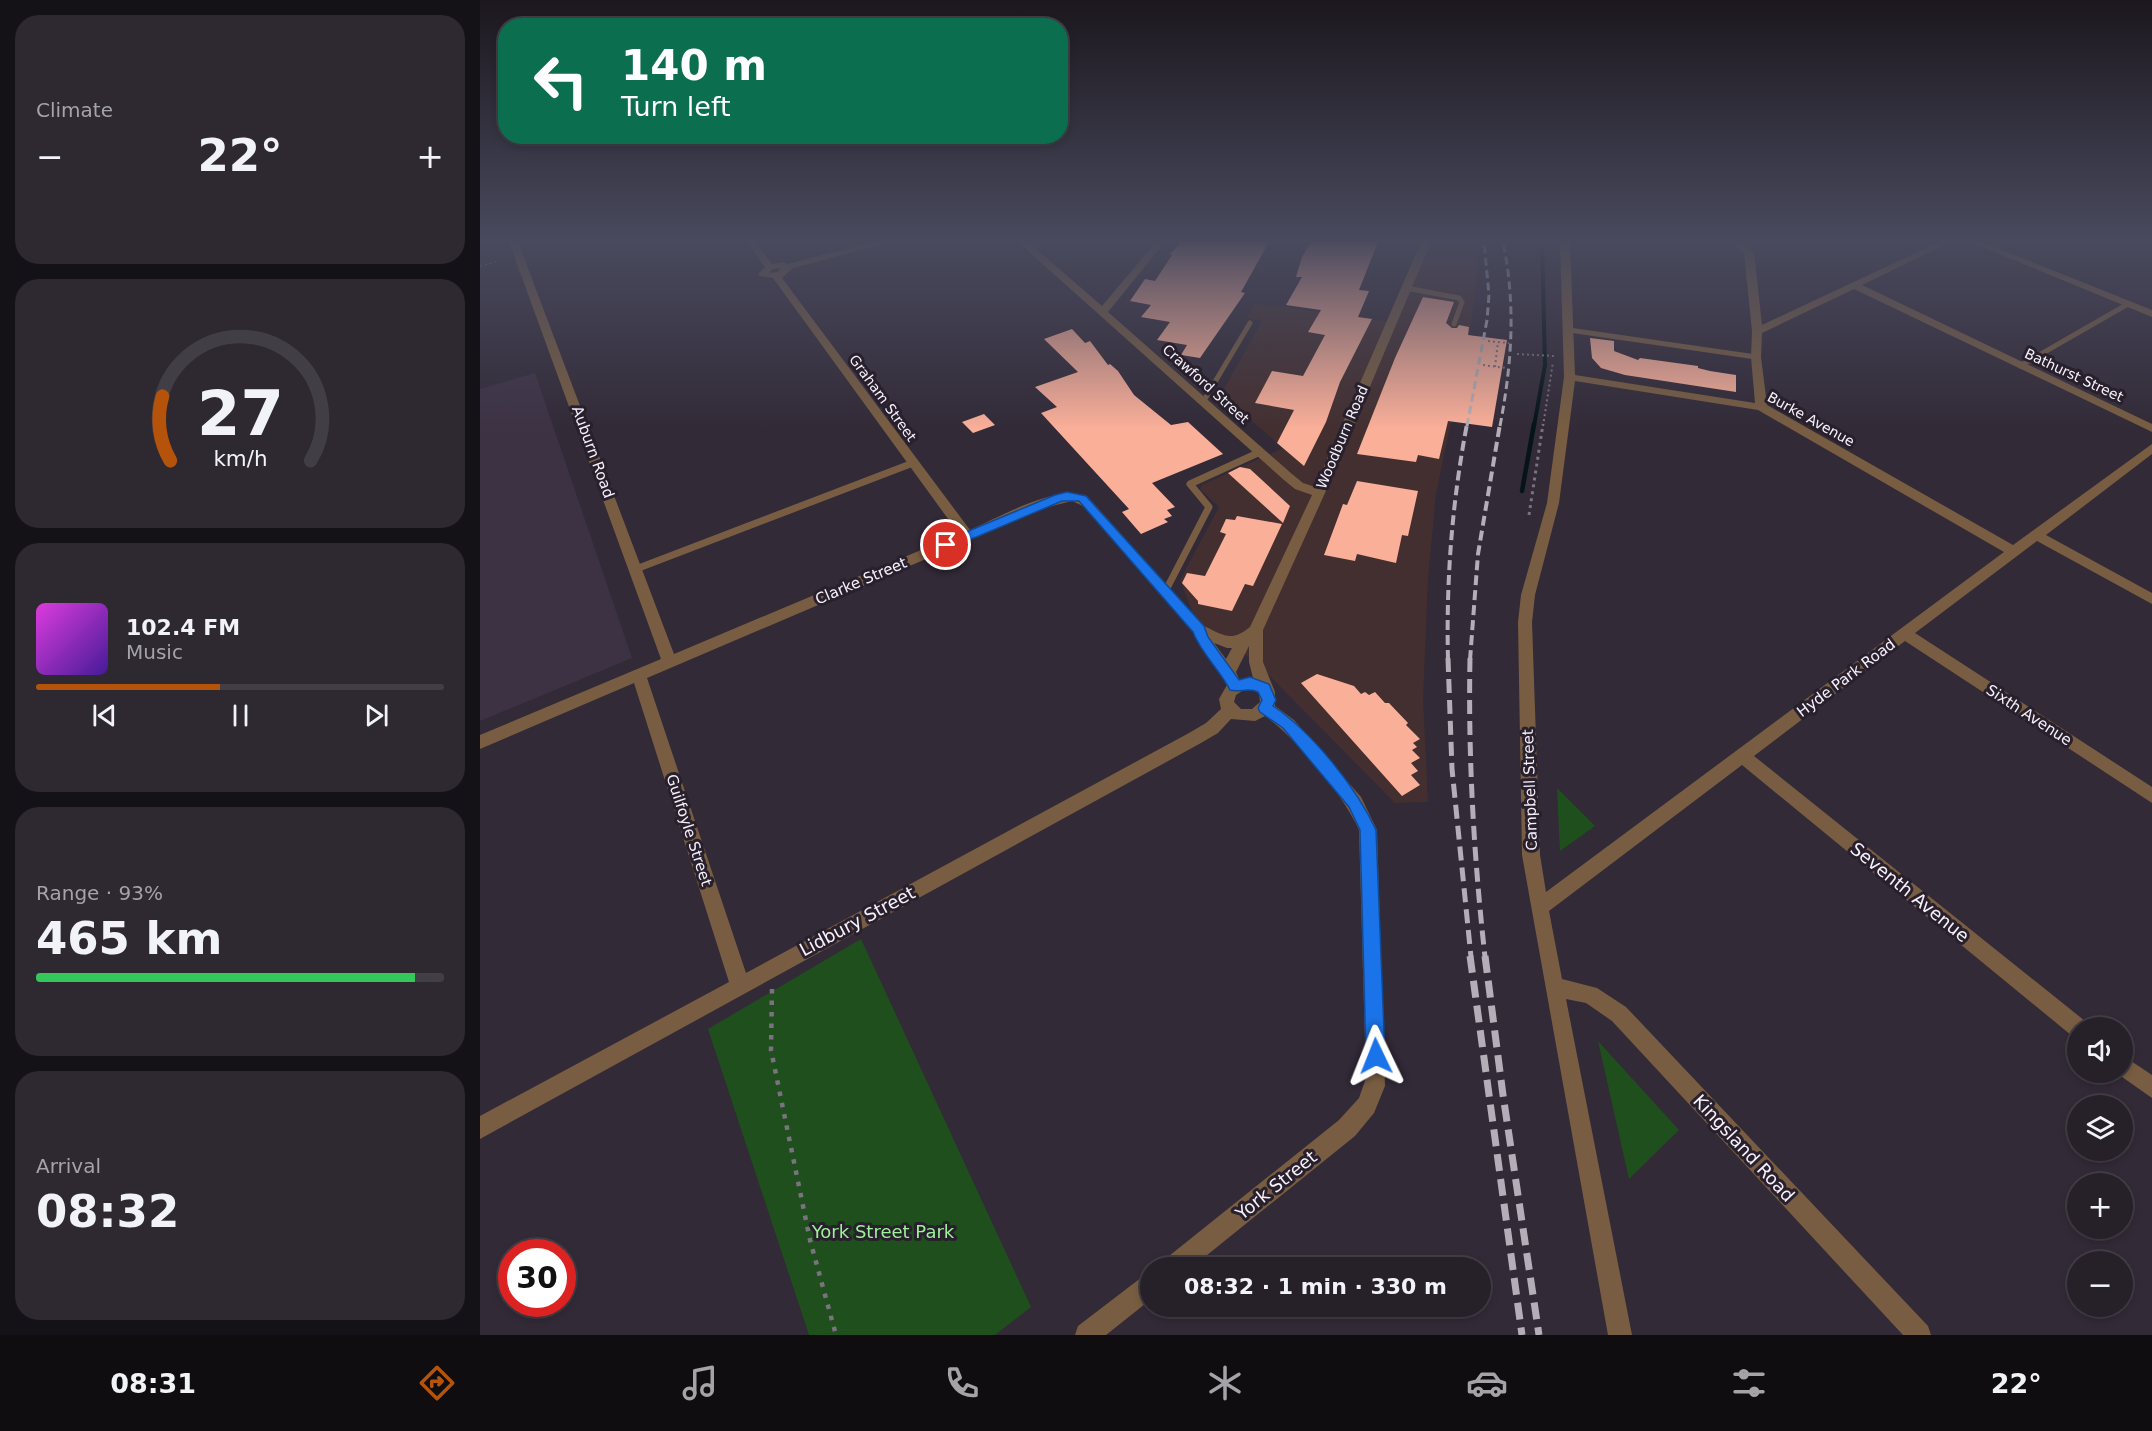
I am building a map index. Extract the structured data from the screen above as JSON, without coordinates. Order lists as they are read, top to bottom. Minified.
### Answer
{"streets":{"street":["Bathurst Street","Crawford Street","Graham Street","Burke Avenue","Woodburn Road","Auburn Road","Clarke Street","Hyde Park Road","Sixth Avenue","Campbell Street","Guilfoyle Street","Seventh Avenue","Lidbury Street","Kingsland Road","York Street"]},"crossings":[["Crawford Street","Woodburn Road"],["Graham Street","Clarke Street"],["Burke Avenue","Hyde Park Road"],["Burke Avenue","Campbell Street"],["Woodburn Road","Clarke Street"],["Woodburn Road","Lidbury Street"],["Woodburn Road","York Street"],["Auburn Road","Clarke Street"],["Clarke Street","Guilfoyle Street"],["Clarke Street","Lidbury Street"],["Clarke Street","York Street"],["Hyde Park Road","Sixth Avenue"],["Hyde Park Road","Campbell Street"],["Hyde Park Road","Seventh Avenue"],["Campbell Street","Kingsland Road"],["Guilfoyle Street","Lidbury Street"],["Lidbury Street","York Street"]],"parks":["York Street Park"],"page":{"tile":["Climate",["Range · 93%","465 km"],["Arrival","08:32"]],"turn":["140 m","Turn left"],"heat":["−","22°","+"],"song":["102.4 FM","Music"],"map_buttons":["+","−"],"limit":"30","trip":"08:32 · 1 min · 330 m","tabs":["08:31","22°"],"gauge":["27","km/h"]}}
